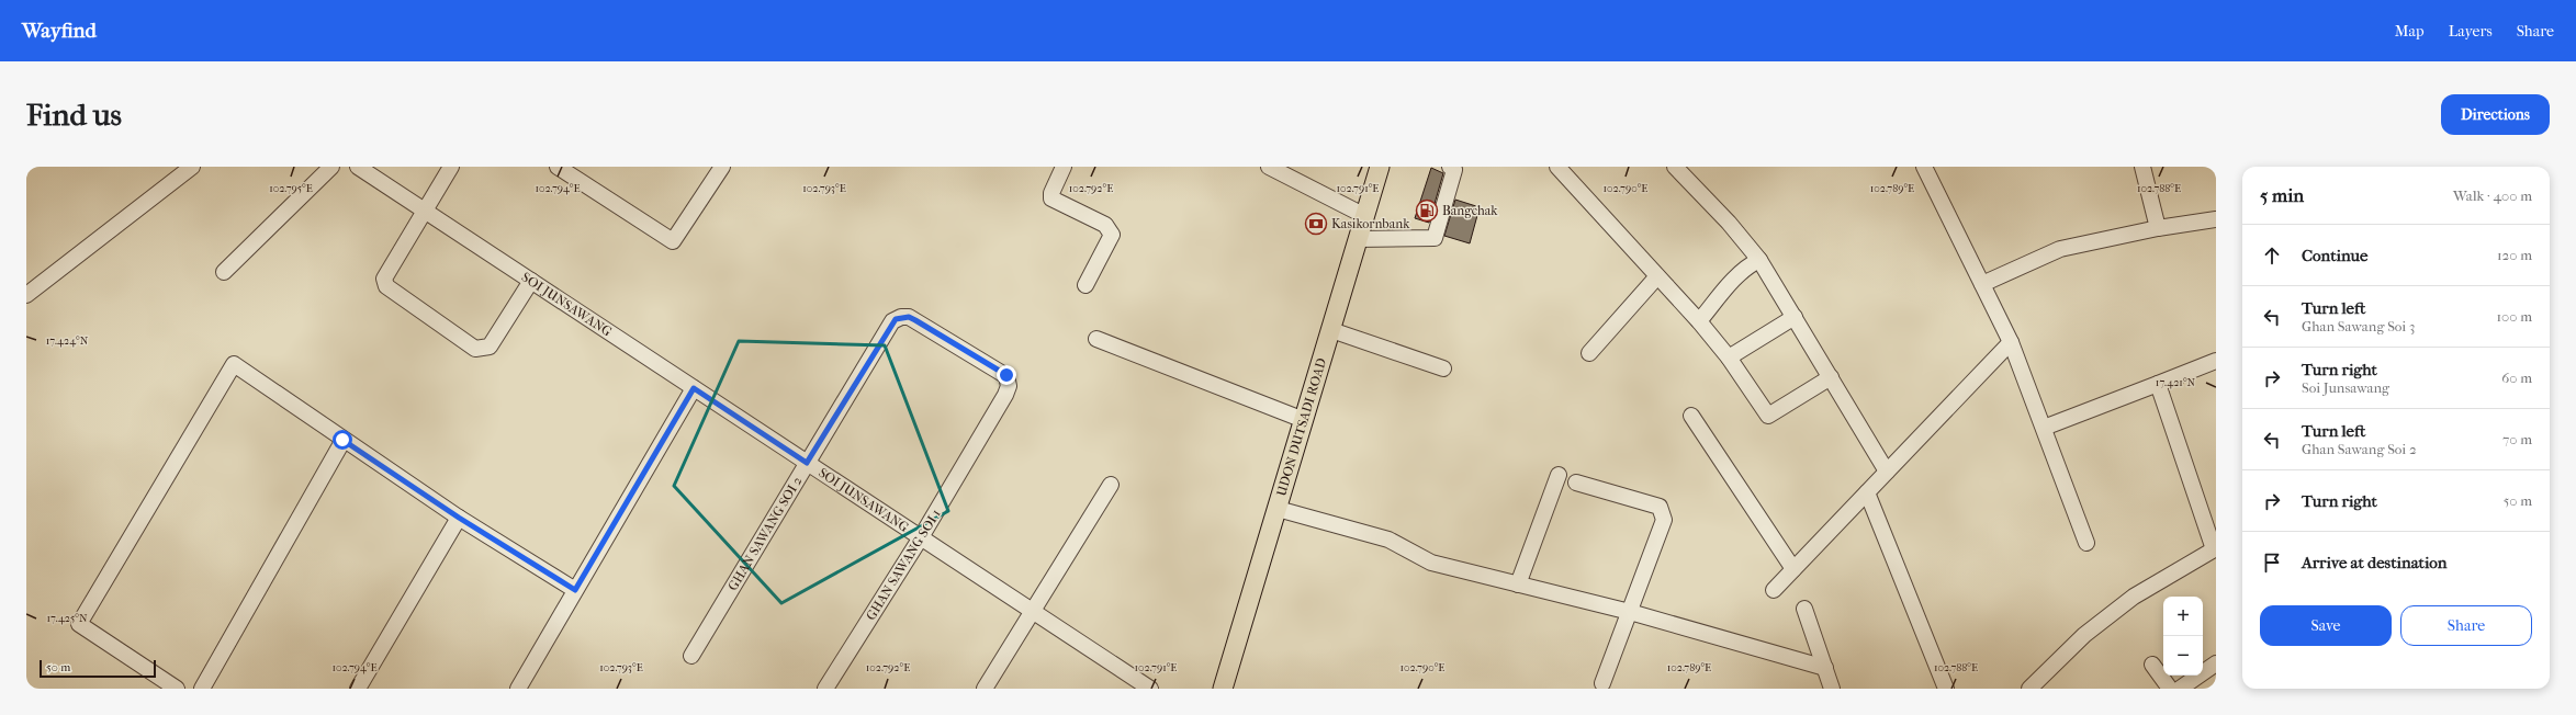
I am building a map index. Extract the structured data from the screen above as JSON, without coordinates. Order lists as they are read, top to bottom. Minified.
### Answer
{"streets":{"main road":["UDON DUTSADI ROAD"],"street":["SOI JUNSAWANG","GHAN SAWANG SOI 2","GHAN SAWANG SOI 1"]},"crossings":[["SOI JUNSAWANG","GHAN SAWANG SOI 2"],["SOI JUNSAWANG","GHAN SAWANG SOI 1"],["GHAN SAWANG SOI 2","GHAN SAWANG SOI 1"]],"places":{"fuel station":["Bangchak"],"bank":["Kasikornbank"]},"scale_bar":"50 m","page":{"header":"Wayfind","nav":["Map","Layers","Share"],"buttons":["Directions",["Save","Share"]],"title":"Find us","heading":["5 min","Walk · 400 m"],"list":[["Continue","120 m"],["Turn left","Ghan Sawang Soi 3","100 m"],["Turn right","Soi Junsawang","60 m"],["Turn left","Ghan Sawang Soi 2","70 m"],["Turn right","50 m"],"Arrive at destination"],"map_buttons":["+","−"],"scale":"50 m"},"coordinates":["102.795°E","102.794°E","102.793°E","102.792°E","102.791°E","102.790°E","102.789°E","102.788°E","17.424°N","17.421°N","17.425°N"]}
